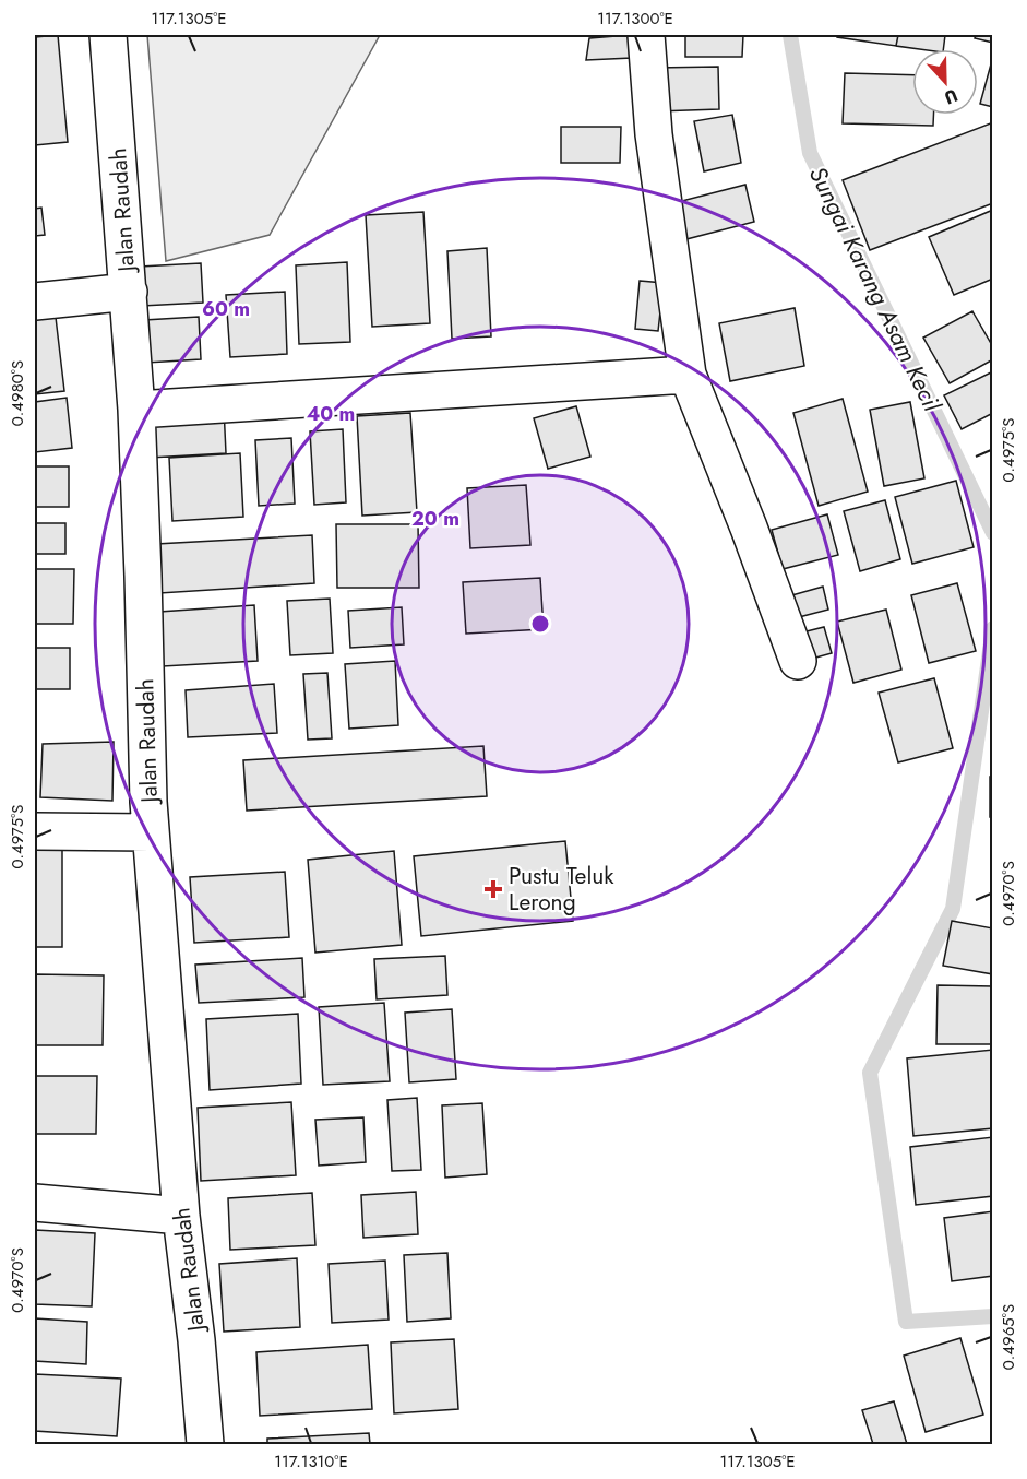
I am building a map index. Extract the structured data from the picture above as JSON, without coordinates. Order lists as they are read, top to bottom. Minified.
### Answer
{"streets":{"street":["Jalan Raudah"]},"water":["Sungai Karang Asam Kecil"],"places":{"health":["Pustu Teluk Lerong"]},"north":"bottom","coordinates":["117.1305°E","117.1300°E","0.4980°S","0.4975°S","0.4970°S","0.4965°S","117.1310°E"],"rings":["60 m","40 m","20 m"]}
